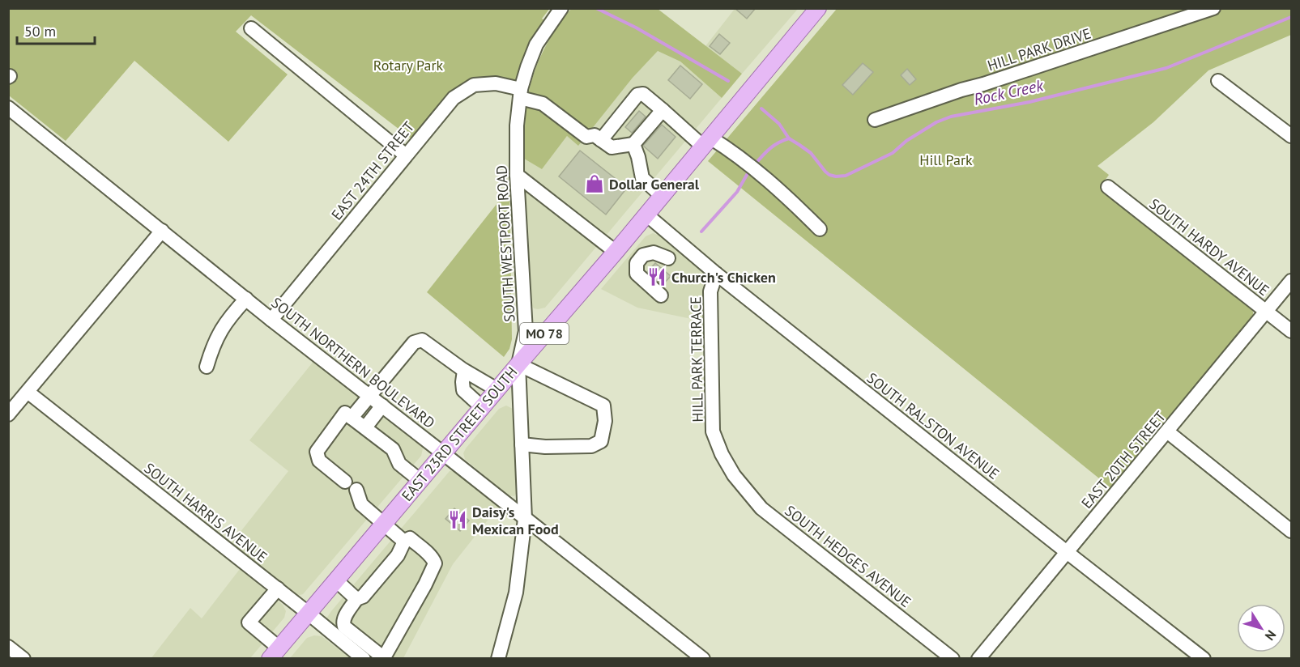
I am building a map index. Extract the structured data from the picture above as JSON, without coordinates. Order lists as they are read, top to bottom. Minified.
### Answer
{"streets":{"main road":["MO 78","EAST 23RD STREET SOUTH"],"street":["HILL PARK DRIVE","EAST 24TH STREET","SOUTH WESTPORT ROAD","SOUTH HARDY AVENUE","HILL PARK TERRACE","SOUTH NORTHERN BOULEVARD","SOUTH RALSTON AVENUE","EAST 20TH STREET","SOUTH HARRIS AVENUE","SOUTH HEDGES AVENUE"]},"crossings":[["EAST 24TH STREET","SOUTH WESTPORT ROAD"],["EAST 24TH STREET","SOUTH NORTHERN BOULEVARD"],["SOUTH WESTPORT ROAD","SOUTH NORTHERN BOULEVARD"],["SOUTH WESTPORT ROAD","EAST 23RD STREET SOUTH"],["SOUTH HARDY AVENUE","EAST 20TH STREET"],["HILL PARK TERRACE","SOUTH RALSTON AVENUE"],["HILL PARK TERRACE","SOUTH HEDGES AVENUE"],["SOUTH NORTHERN BOULEVARD","EAST 23RD STREET SOUTH"],["SOUTH RALSTON AVENUE","EAST 23RD STREET SOUTH"],["SOUTH RALSTON AVENUE","EAST 20TH STREET"],["EAST 23RD STREET SOUTH","SOUTH HARRIS AVENUE"]],"water":["Rock Creek"],"parks":["Rotary Park","Hill Park"],"places":{"shop":["Dollar General"],"restaurant":["Church's Chicken","Daisy's Mexican Food"]},"scale_bar":"50 m","north":"bottom right"}
